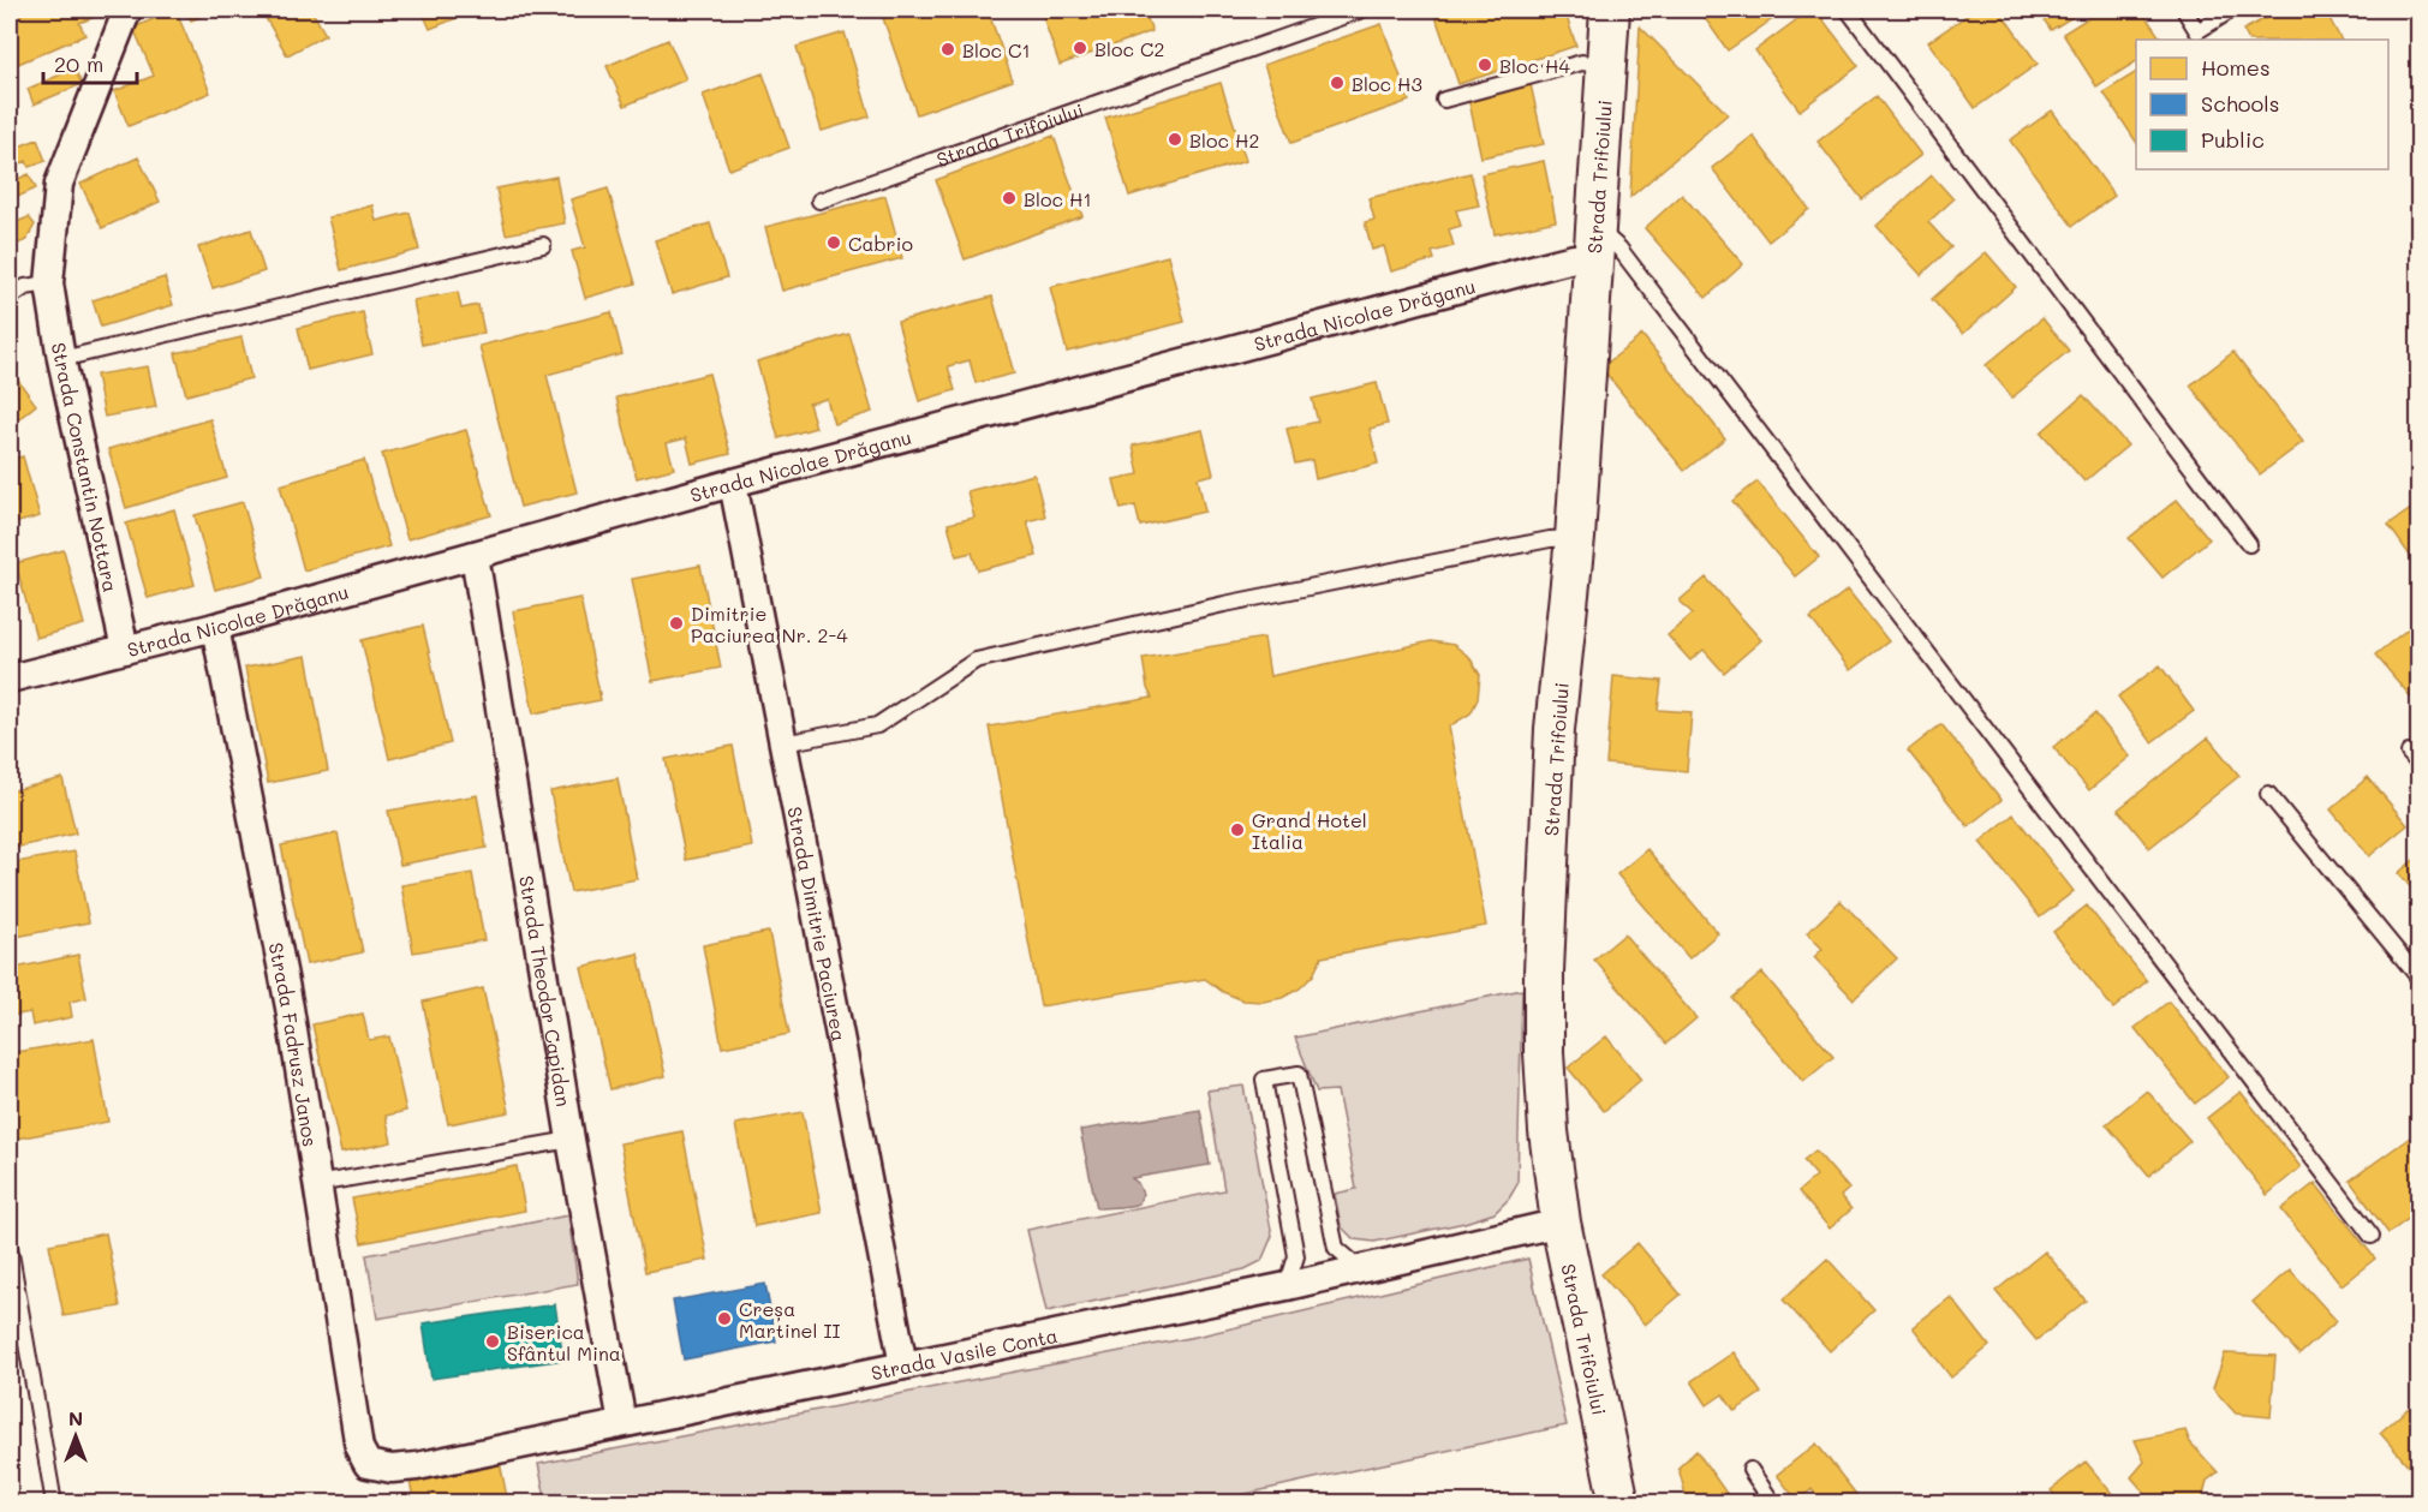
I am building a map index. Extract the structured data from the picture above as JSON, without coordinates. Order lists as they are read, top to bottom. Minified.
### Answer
{"streets":{"street":["Strada Trifoiului","Strada Nicolae Drăganu","Strada Constantin Nottara","Strada Dimitrie Paciurea","Strada Theodor Capidan","Strada Fadrusz Janos","Strada Vasile Conta"]},"crossings":[["Strada Trifoiului","Strada Nicolae Drăganu"],["Strada Trifoiului","Strada Vasile Conta"],["Strada Nicolae Drăganu","Strada Constantin Nottara"],["Strada Nicolae Drăganu","Strada Dimitrie Paciurea"],["Strada Nicolae Drăganu","Strada Theodor Capidan"],["Strada Nicolae Drăganu","Strada Fadrusz Janos"],["Strada Dimitrie Paciurea","Strada Vasile Conta"],["Strada Theodor Capidan","Strada Vasile Conta"],["Strada Fadrusz Janos","Strada Vasile Conta"]],"places":["Bloc C2","Bloc C1","Bloc H4","Bloc H3","Bloc H2","Bloc H1","Cabrio","Dimitrie Paciurea Nr. 2-4","Grand Hotel Italia","Creșa Martinel II","Biserica Sfântul Mina"],"legend":["Homes","Schools","Public"],"scale_bar":"20 m","north":"top"}
